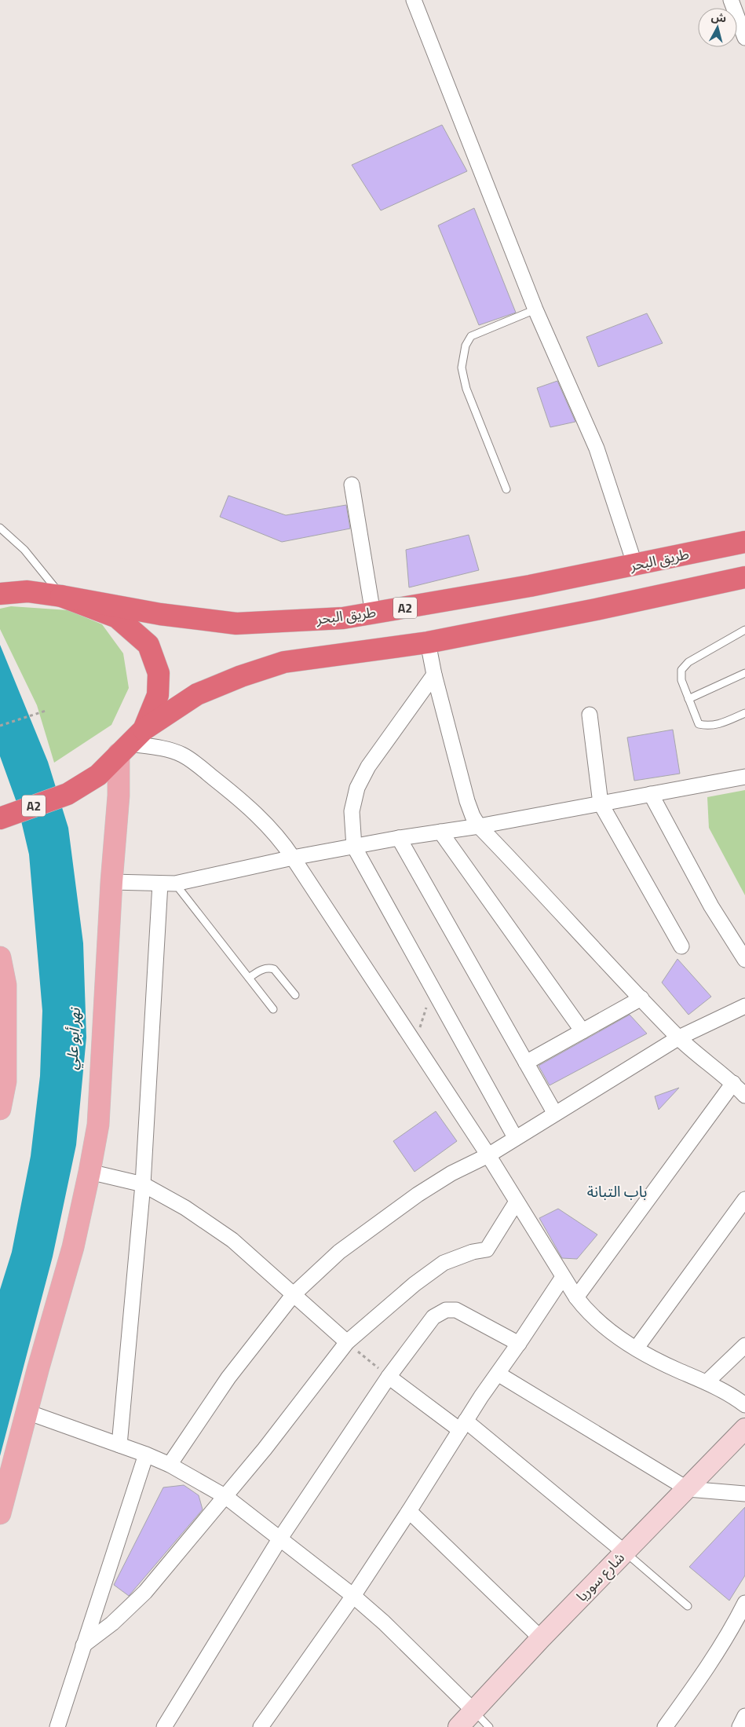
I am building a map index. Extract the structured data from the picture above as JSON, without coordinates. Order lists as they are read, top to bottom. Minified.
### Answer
{"streets":{"highway":["طريق البحر","A2"],"street":["شارع سوريا"]},"crossings":[["طريق البحر","A2"]],"districts":["باب التبانة"],"water":["نهر أبو علي"],"north":"top"}
